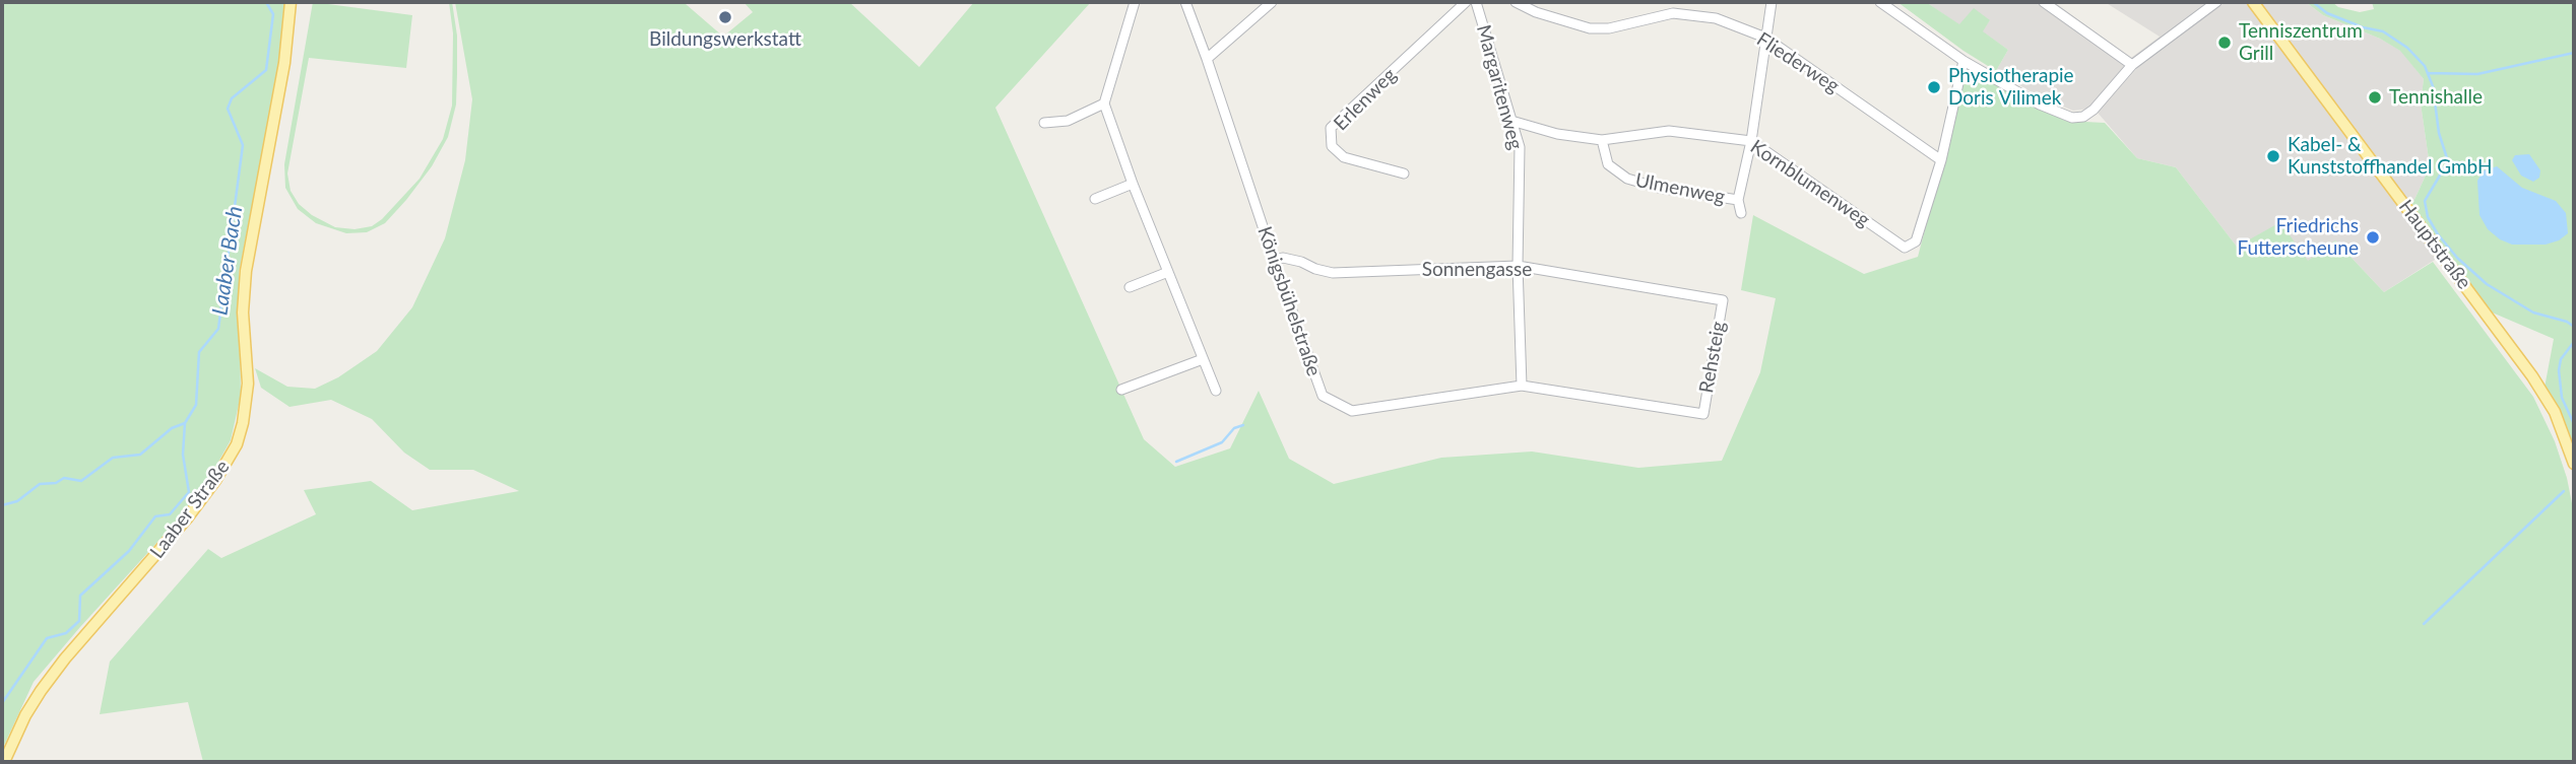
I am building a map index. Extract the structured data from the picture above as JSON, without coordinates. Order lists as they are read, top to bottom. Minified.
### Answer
{"streets":{"main road":["Hauptstraße","Laaber Straße"],"street":["Fliederweg","Margaritenweg","Erlenweg","Kornblumenweg","Ulmenweg","Sonnengasse","Königsbühelstraße","Rehsteig"]},"crossings":[["Fliederweg","Kornblumenweg"],["Margaritenweg","Kornblumenweg"],["Margaritenweg","Sonnengasse"],["Margaritenweg","Königsbühelstraße"],["Kornblumenweg","Ulmenweg"],["Sonnengasse","Königsbühelstraße"],["Sonnengasse","Rehsteig"],["Königsbühelstraße","Rehsteig"]],"water":["Laaber Bach"],"places":["Bildungswerkstatt","Tenniszentrum Grill","Physiotherapie Doris Vilimek","Tennishalle","Kabel- & Kunststoffhandel GmbH","Friedrichs Futterscheune"]}
